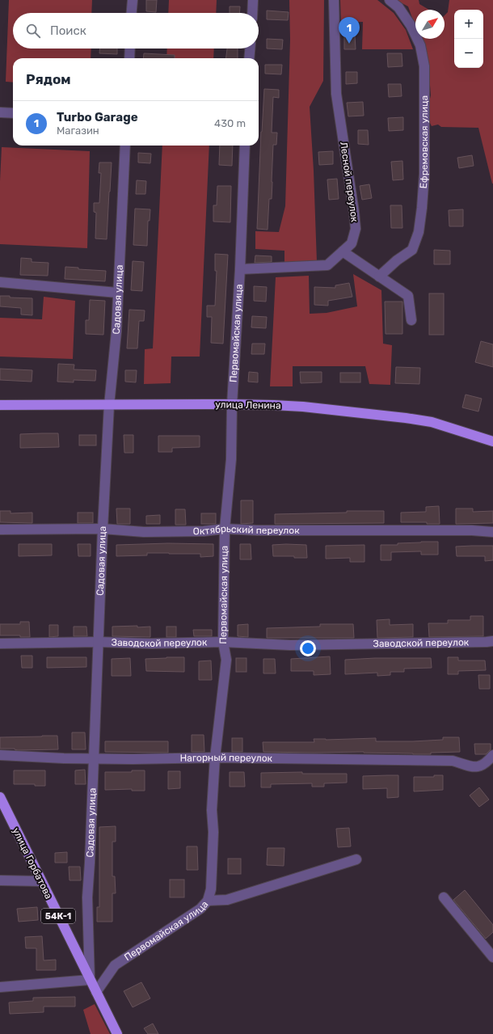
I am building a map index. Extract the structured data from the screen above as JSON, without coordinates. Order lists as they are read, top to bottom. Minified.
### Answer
{"streets":{"main road":["улица Ленина","улица Горбатова","54К-1"],"street":["Ефремовская улица","Лесной переулок","Садовая улица","Первомайская улица","Октябрьский переулок","Заводской переулок","Нагорный переулок"]},"crossings":[["Лесной переулок","Первомайская улица"],["Садовая улица","улица Ленина"],["Садовая улица","Октябрьский переулок"],["Садовая улица","Заводской переулок"],["Садовая улица","Нагорный переулок"],["Садовая улица","улица Горбатова"],["Первомайская улица","улица Ленина"],["Первомайская улица","Октябрьский переулок"],["Первомайская улица","Заводской переулок"],["Первомайская улица","Нагорный переулок"],["Первомайская улица","улица Горбатова"]],"north":"top right","page":{"map_buttons":["+","−"],"search":"Поиск","pins":"1","heading":"Рядом","list":[{"mark":"1","name":"Turbo Garage","note":"Магазин","value":"430 m"}]}}
